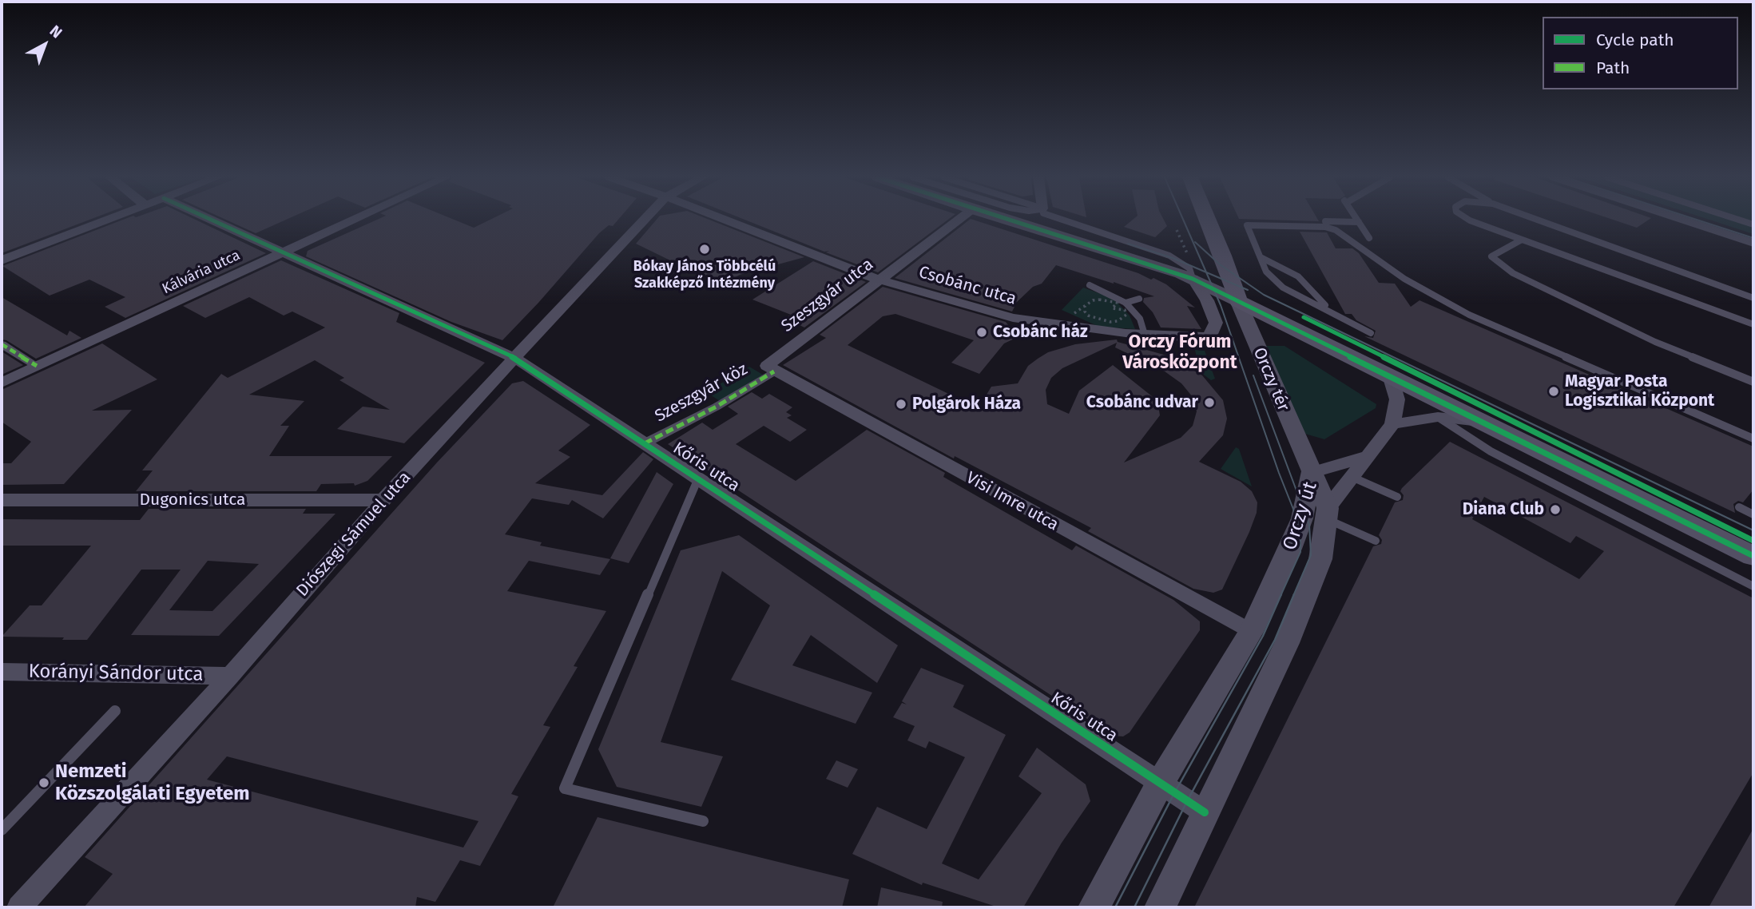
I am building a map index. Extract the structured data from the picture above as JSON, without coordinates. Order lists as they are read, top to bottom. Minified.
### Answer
{"streets":{"street":["Kálvária utca","Csobánc utca","Szeszgyár utca","Orczy tér","Szeszgyár köz","Kőris utca","Dugonics utca","Visi Imre utca","Orczy út","Diószegi Sámuel utca","Korányi Sándor utca"]},"crossings":[["Kálvária utca","Kőris utca"],["Csobánc utca","Szeszgyár utca"],["Szeszgyár utca","Szeszgyár köz"],["Szeszgyár utca","Visi Imre utca"],["Orczy tér","Orczy út"],["Szeszgyár köz","Kőris utca"],["Szeszgyár köz","Visi Imre utca"],["Kőris utca","Orczy út"],["Kőris utca","Diószegi Sámuel utca"],["Dugonics utca","Diószegi Sámuel utca"],["Visi Imre utca","Orczy út"],["Diószegi Sámuel utca","Korányi Sándor utca"]],"districts":["Orczy Fórum Városközpont"],"places":["Bókay János Többcélú Szakképző Intézmény","Csobánc ház","Magyar Posta Logisztikai Központ","Csobánc udvar","Polgárok Háza","Diana Club","Nemzeti Közszolgálati Egyetem"],"legend":["Cycle path","Path"],"north":"top right"}
